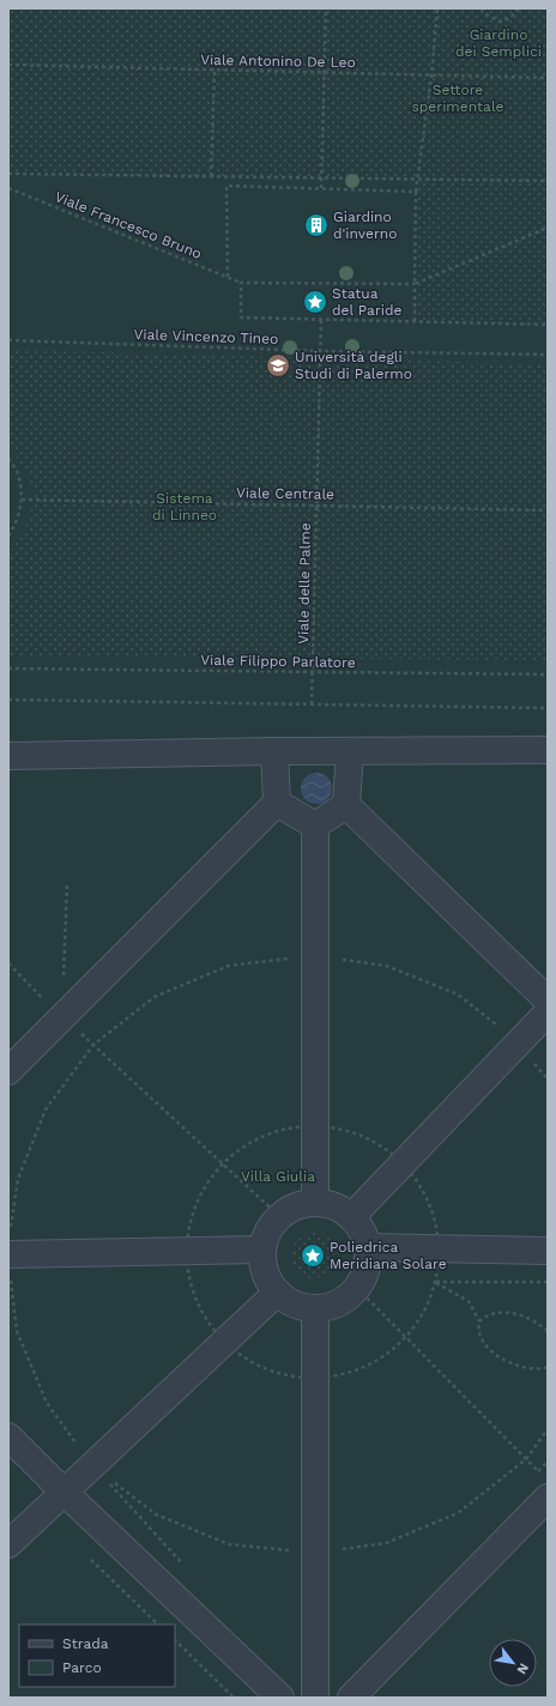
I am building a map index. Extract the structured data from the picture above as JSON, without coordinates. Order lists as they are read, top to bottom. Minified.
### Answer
{"streets":{"path":["Viale Antonino De Leo","Viale Francesco Bruno","Viale Vincenzo Tineo","Viale Centrale","Viale delle Palme","Viale Filippo Parlatore"]},"crossings":[["Viale Vincenzo Tineo","Viale delle Palme"],["Viale Centrale","Viale delle Palme"],["Viale delle Palme","Viale Filippo Parlatore"]],"parks":["Giardino dei Semplici","Settore sperimentale","Sistema di Linneo","Villa Giulia"],"places":{"building":["Giardino d'inverno"],"place":["Statua del Paride","Poliedrica Meridiana Solare"],"school or university":["Università degli Studi di Palermo"]},"legend":["Strada","Parco"],"north":"bottom right"}
